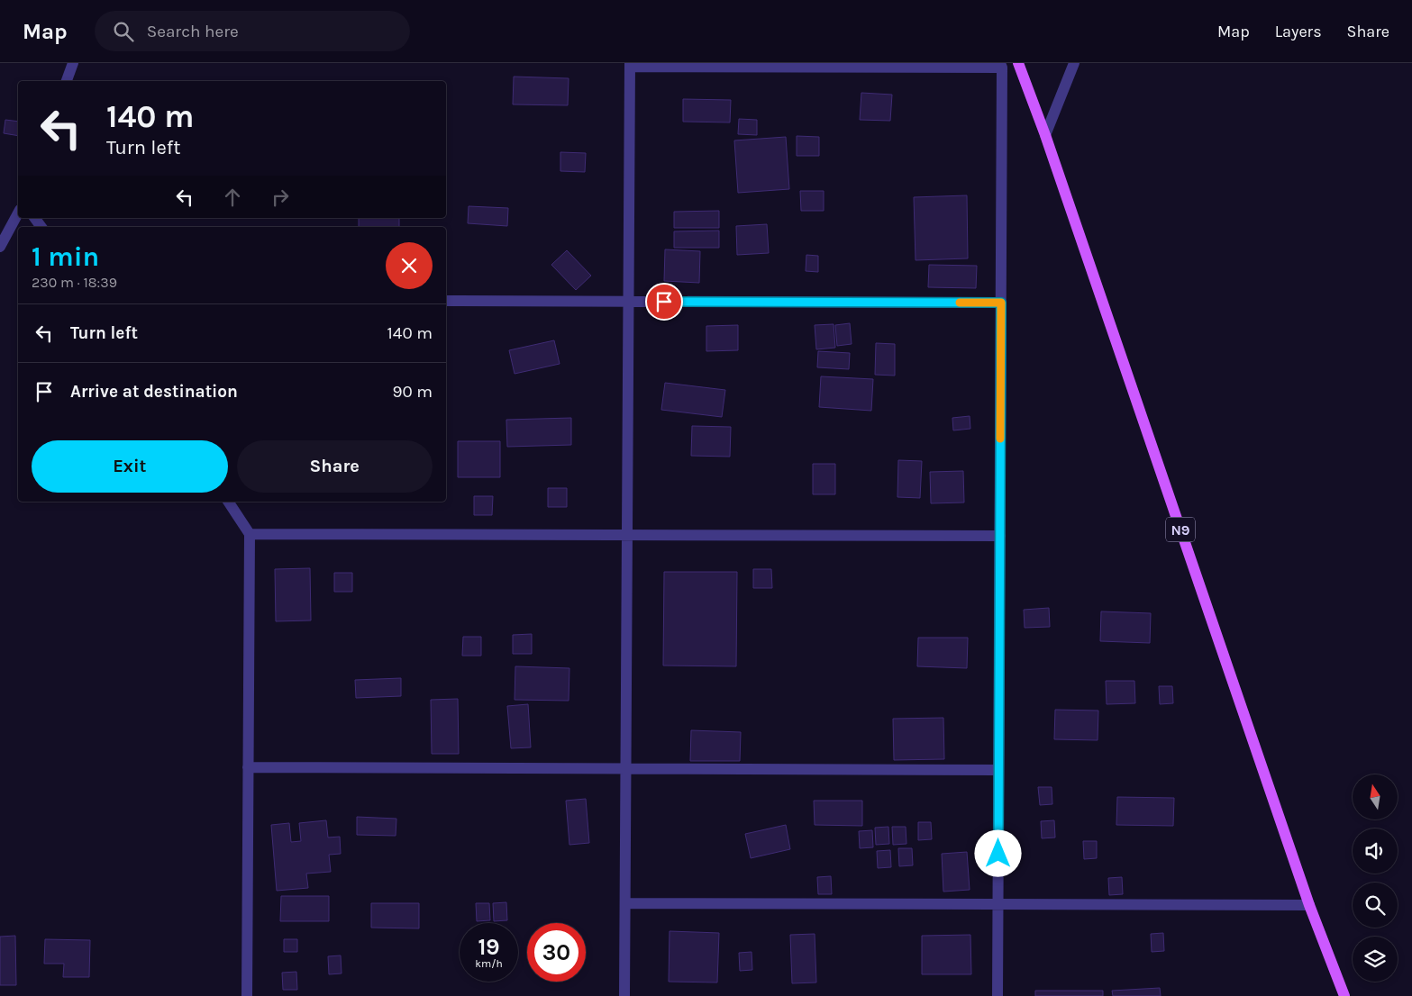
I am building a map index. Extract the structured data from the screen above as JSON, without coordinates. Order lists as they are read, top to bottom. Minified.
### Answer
{"streets":{"main road":["N9"]},"north":"top","page":{"header":"Map","search":"Search here","nav":["Map","Layers","Share"],"turn":["140 m","Turn left"],"heading":["1 min","230 m · 18:39"],"list":[{"name":"Turn left","value":"140 m"},{"name":"Arrive at destination","value":"90 m"}],"buttons":["Exit","Share"],"speed":"19 km/h","limit":"30"}}
